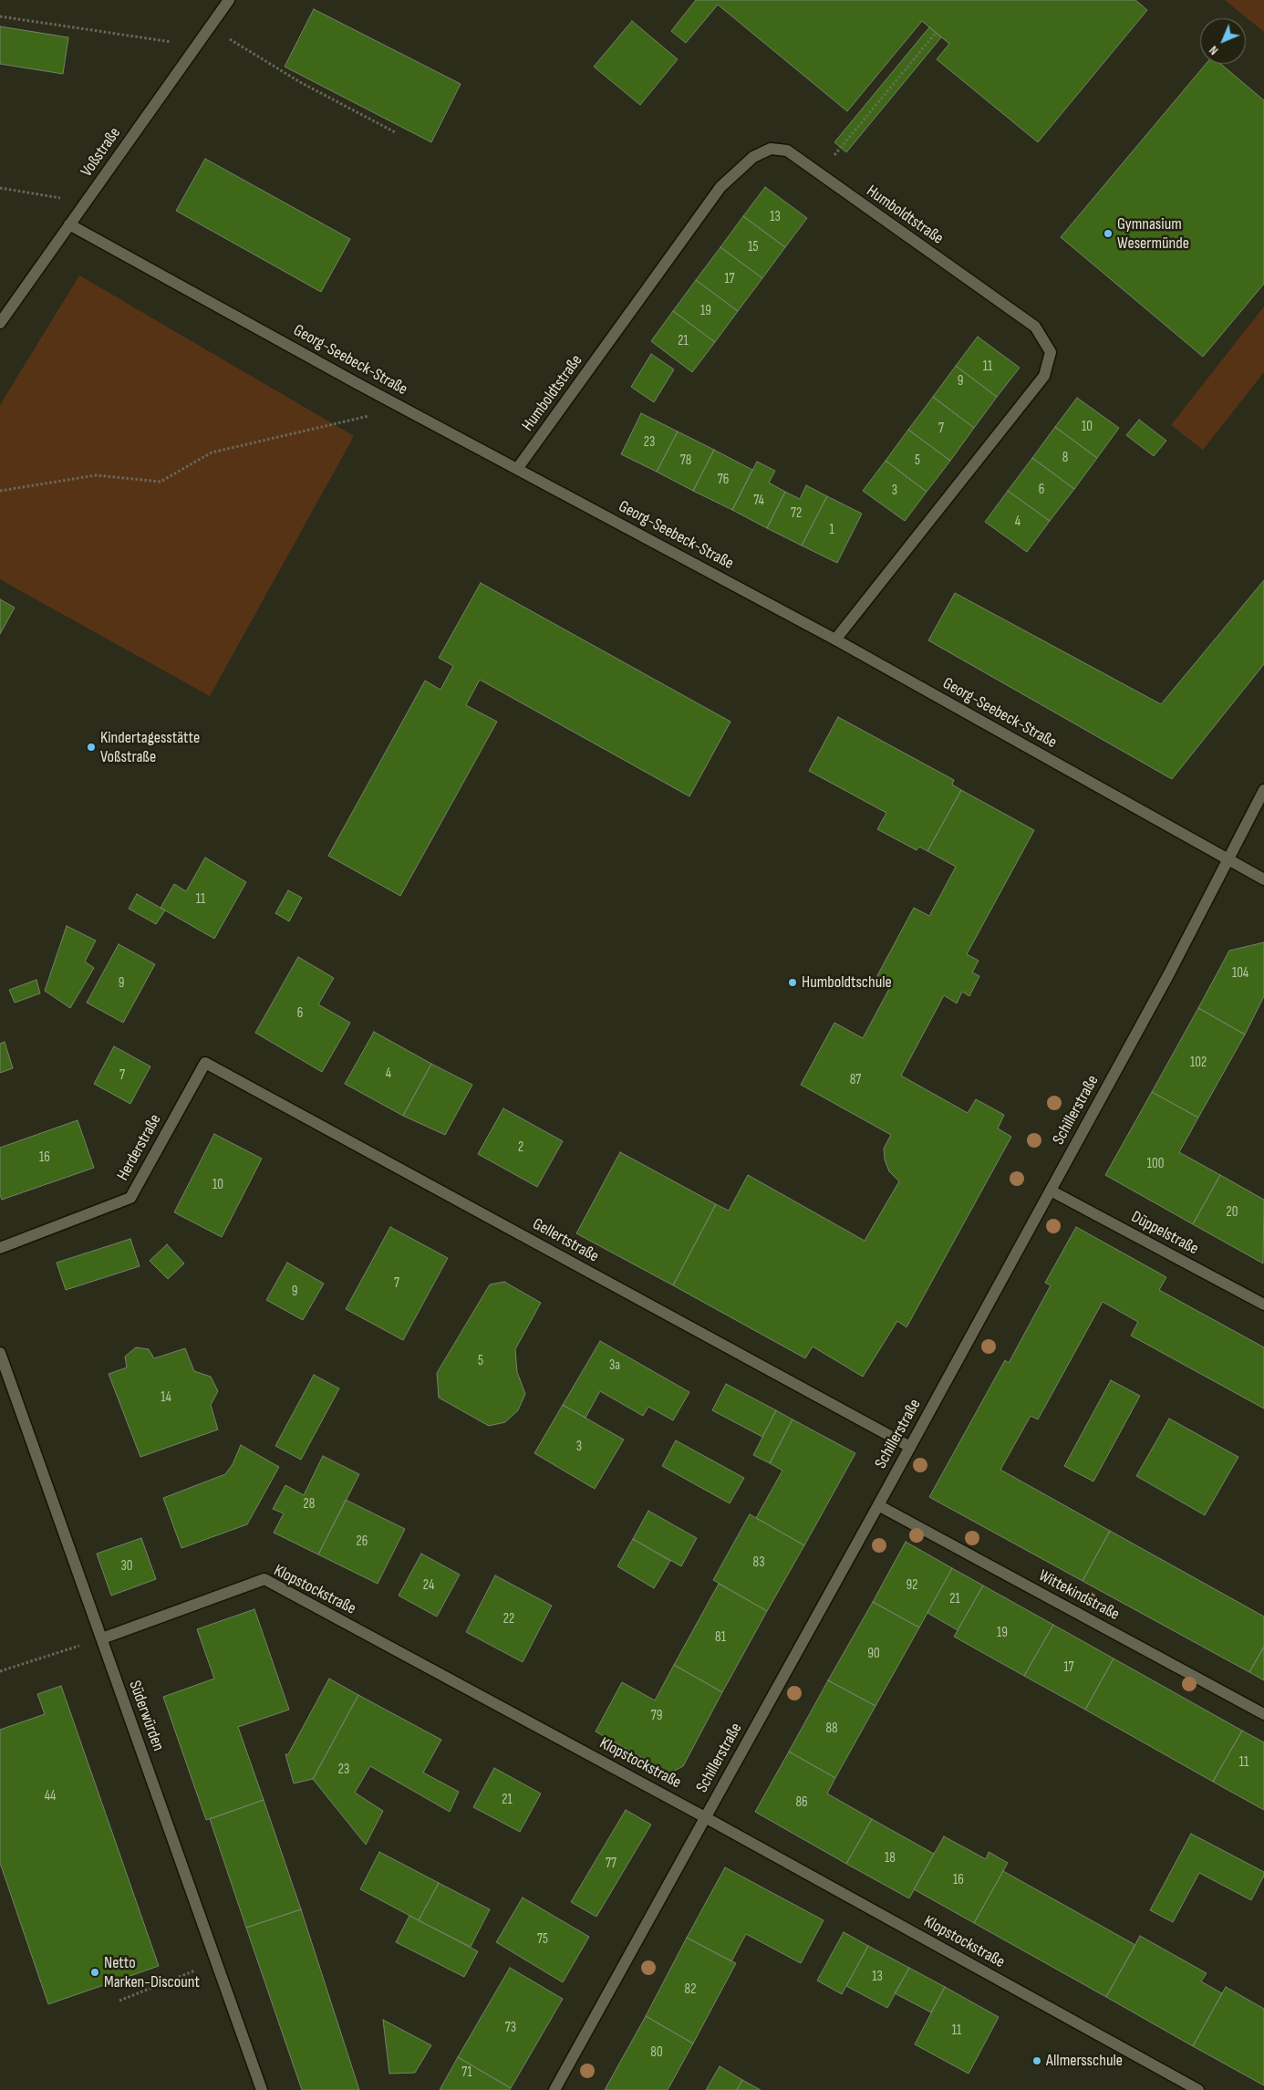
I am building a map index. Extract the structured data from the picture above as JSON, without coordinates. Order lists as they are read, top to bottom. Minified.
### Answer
{"streets":{"street":["Voßstraße","Humboldtstraße","Georg-Seebeck-Straße","Schillerstraße","Herderstraße","Düppelstraße","Gellertstraße","Klopstockstraße","Wittekindstraße","Süderwürden"]},"crossings":[["Voßstraße","Georg-Seebeck-Straße"],["Humboldtstraße","Georg-Seebeck-Straße"],["Georg-Seebeck-Straße","Schillerstraße"],["Schillerstraße","Düppelstraße"],["Schillerstraße","Gellertstraße"],["Schillerstraße","Klopstockstraße"],["Schillerstraße","Wittekindstraße"],["Herderstraße","Gellertstraße"],["Klopstockstraße","Süderwürden"]],"places":["Gymnasium Wesermünde","Kindertagesstätte Voßstraße","Humboldtschule","Netto Marken-Discount","Allmersschule"],"house_numbers":["13","15","17","19","21","11","9","10","7","23","8","78","5","76","6","3","74","72","4","1","11","104","9","6","102","4","7","87","2","16","100","10","20","7","9","5","3a","14","3","28","26","83","30","24","92","21","22","19","81","90","17","79","88","11","23","44","21","86","18","77","16","75","13","82","73","11","80","71"],"north":"bottom left"}
